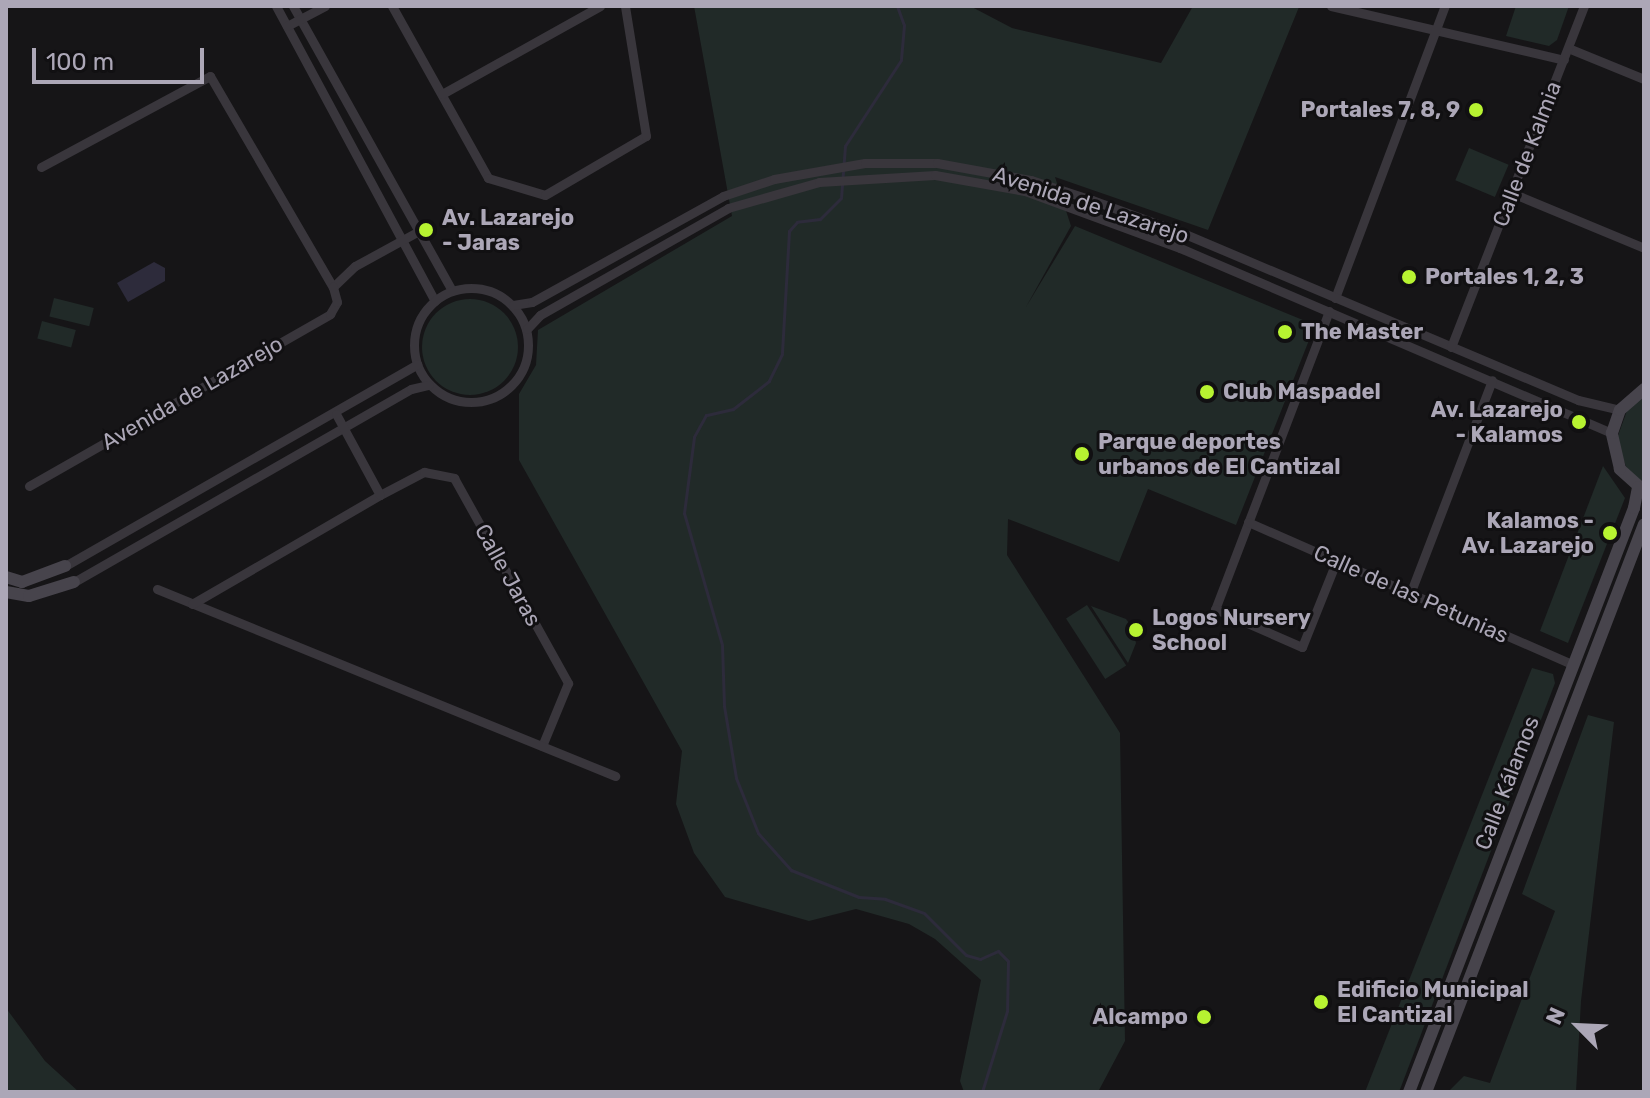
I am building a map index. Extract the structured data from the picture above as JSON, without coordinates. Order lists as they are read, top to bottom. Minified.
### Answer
{"streets":{"main road":["Calle Kálamos"],"street":["Calle de Kalmia","Avenida de Lazarejo","Calle Jaras","Calle de las Petunias"]},"crossings":[["Calle de Kalmia","Avenida de Lazarejo"],["Calle de las Petunias","Calle Kálamos"]],"places":["Portales 7, 8, 9","Av. Lazarejo - Jaras","Portales 1, 2, 3","The Master","Club Maspadel","Av. Lazarejo - Kalamos","Parque deportes urbanos de El Cantizal","Kalamos - Av. Lazarejo","Logos Nursery School","Edificio Municipal El Cantizal","Alcampo"],"scale_bar":"100 m","north":"top left"}
